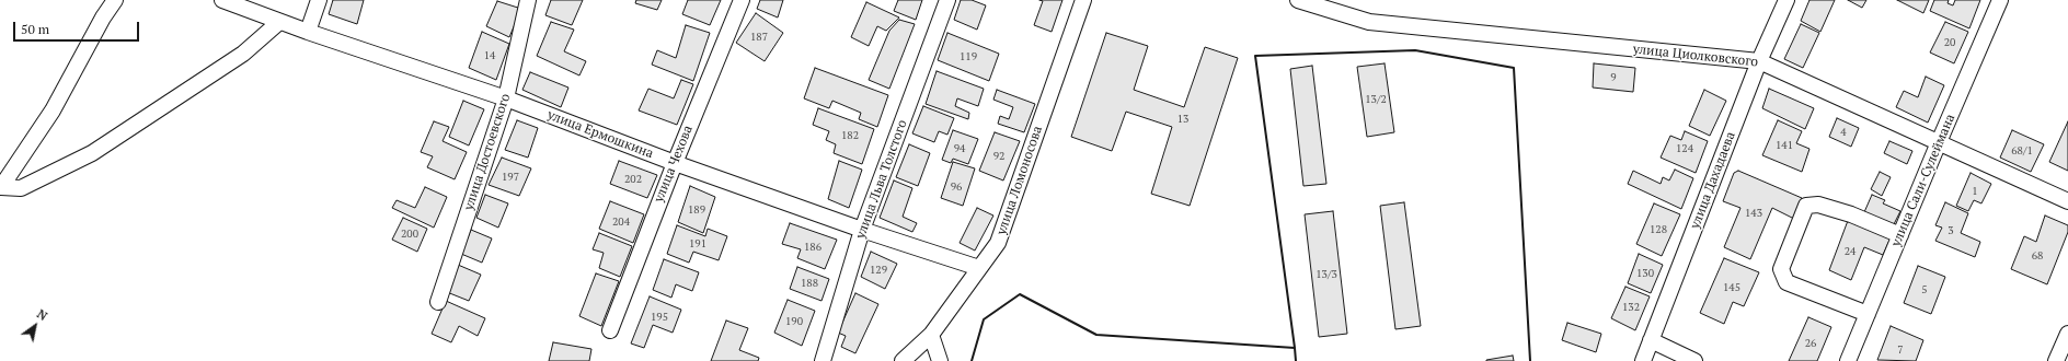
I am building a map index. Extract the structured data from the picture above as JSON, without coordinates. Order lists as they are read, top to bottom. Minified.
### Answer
{"streets":{"street":["улица Циолковского","улица Ермошкина","улица Достоевского","улица Чехова","улица Льва Толстого","улица Ломоносова","улица Дахадаева","улица Сали-Сулеймана"]},"crossings":[["улица Циолковского","улица Дахадаева"],["улица Циолковского","улица Сали-Сулеймана"],["улица Ермошкина","улица Достоевского"],["улица Ермошкина","улица Чехова"],["улица Ермошкина","улица Льва Толстого"],["улица Ермошкина","улица Ломоносова"]],"house_numbers":["187","20","14","119","9","13/2","13","4","182","141","94","124","68/1","92","197","202","96","1","189","143","204","128","3","200","191","186","24","68","129","130","13/3","188","145","5","132","195","190","26","7"],"scale_bar":"50 m","north":"top right"}
